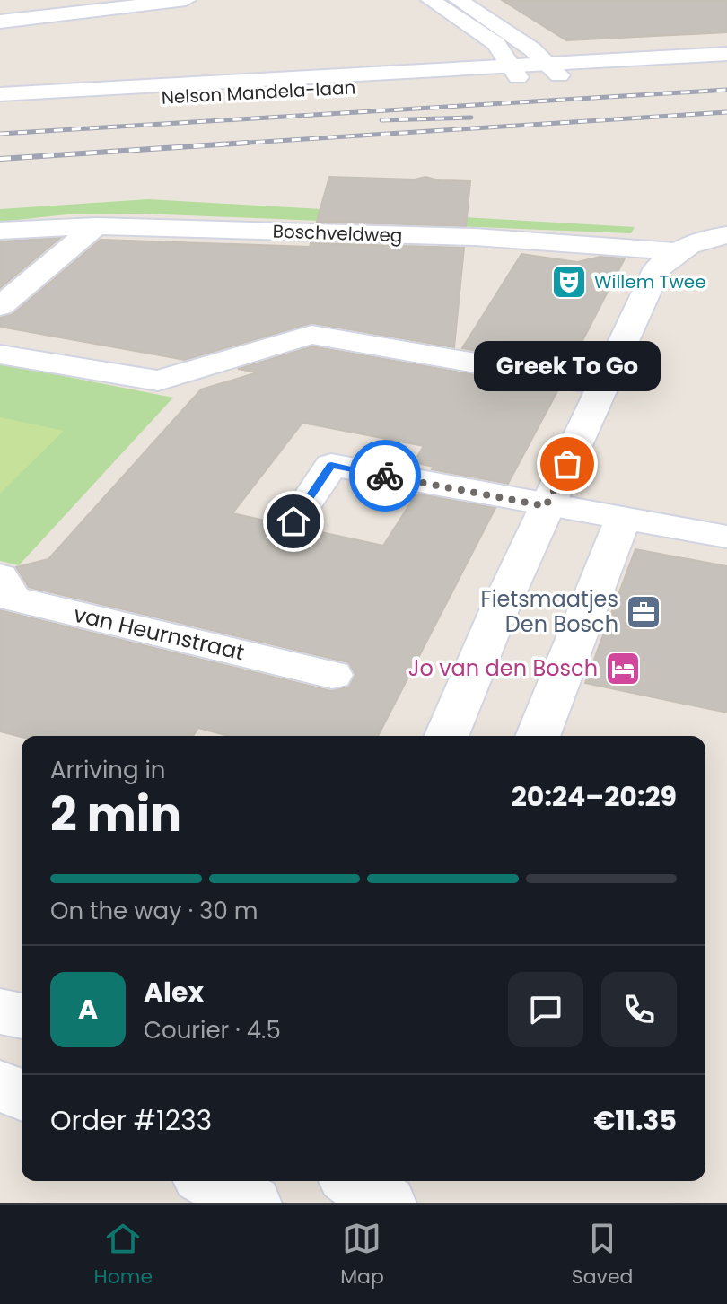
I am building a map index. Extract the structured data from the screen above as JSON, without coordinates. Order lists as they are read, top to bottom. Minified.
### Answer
{"streets":{"street":["Nelson Mandela-laan","Boschveldweg","van Heurnstraat"]},"places":{"theatre":["Willem Twee"],"other":["Greek To Go"],"office":["Fietsmaatjes Den Bosch"],"hotel":["Jo van den Bosch"]},"page":{"bubble":"Greek To Go","heading":["2 min","Arriving in","20:24–20:29"],"panel":["Alex","Courier · 4.5","Order #1233","€11.35"],"bar":"On the way · 30 m","round":"A","tabs":["Home","Map","Saved"]}}
